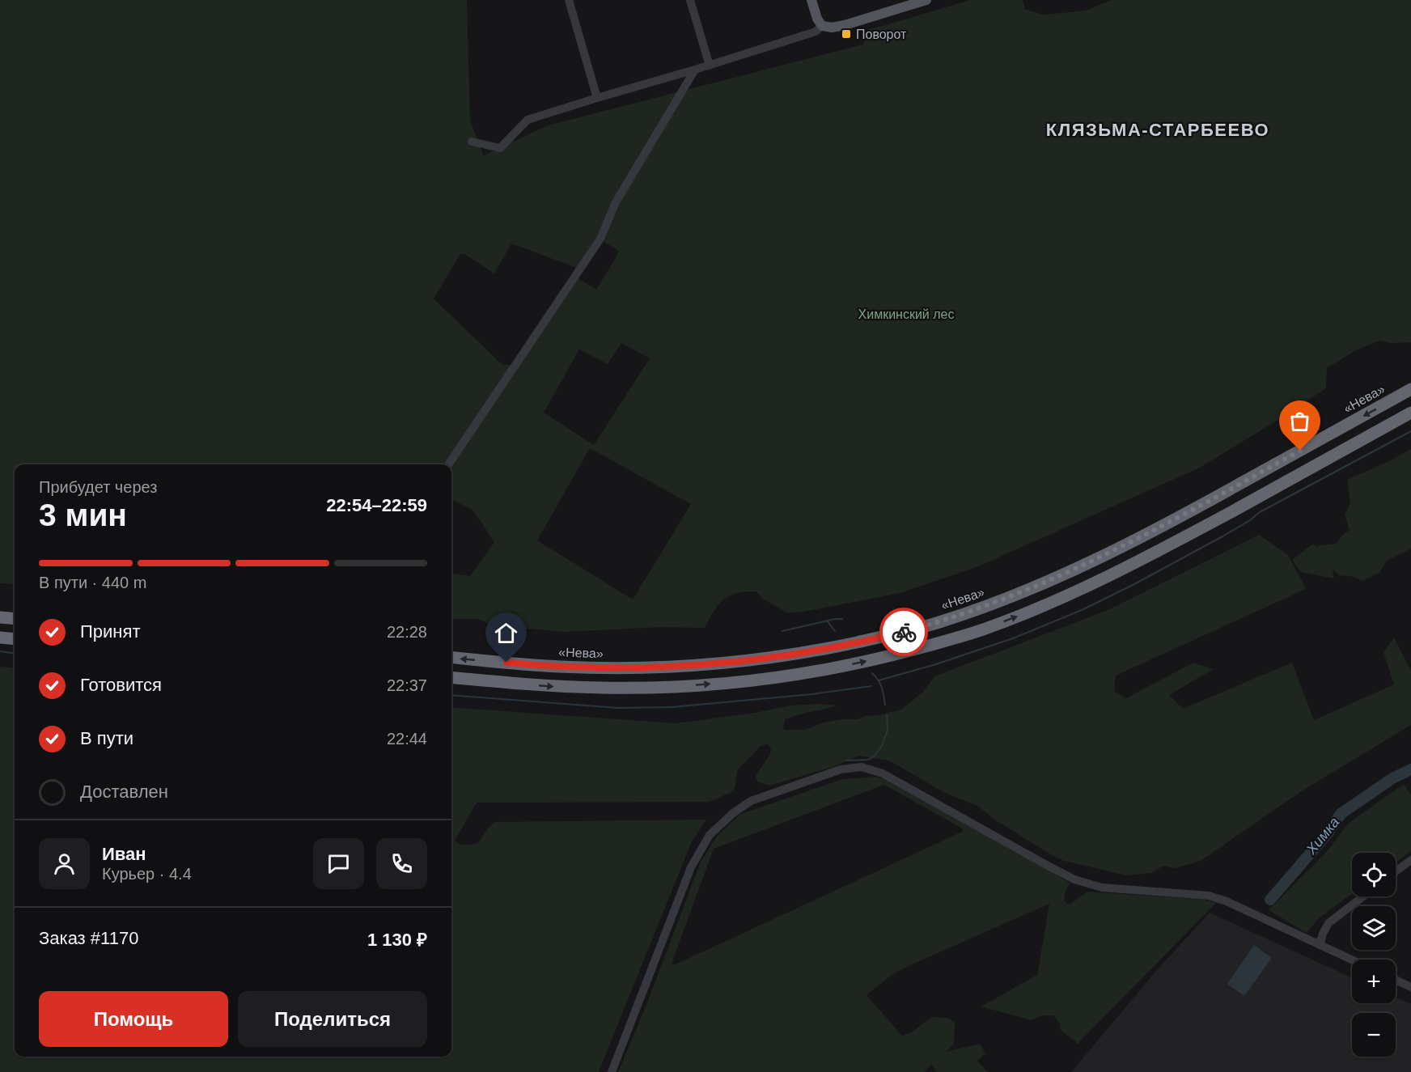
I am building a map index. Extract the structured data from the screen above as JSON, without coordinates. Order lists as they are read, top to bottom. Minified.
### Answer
{"streets":{"highway":["«Нева»"]},"districts":["КЛЯЗЬМА-СТАРБЕЕВО"],"water":["Химка"],"parks":["Химкинский лес"],"places":{"transit":["Поворот"]},"page":{"heading":["3 мин","Прибудет через","22:54–22:59"],"panel":["Иван","Курьер · 4.4","Заказ #1170","1 130 ₽"],"bar":"В пути · 440 m","list":[["Принят","22:28"],["Готовится","22:37"],["В пути","22:44"],"Доставлен"],"map_buttons":["+","−"],"buttons":["Помощь","Поделиться"]}}
